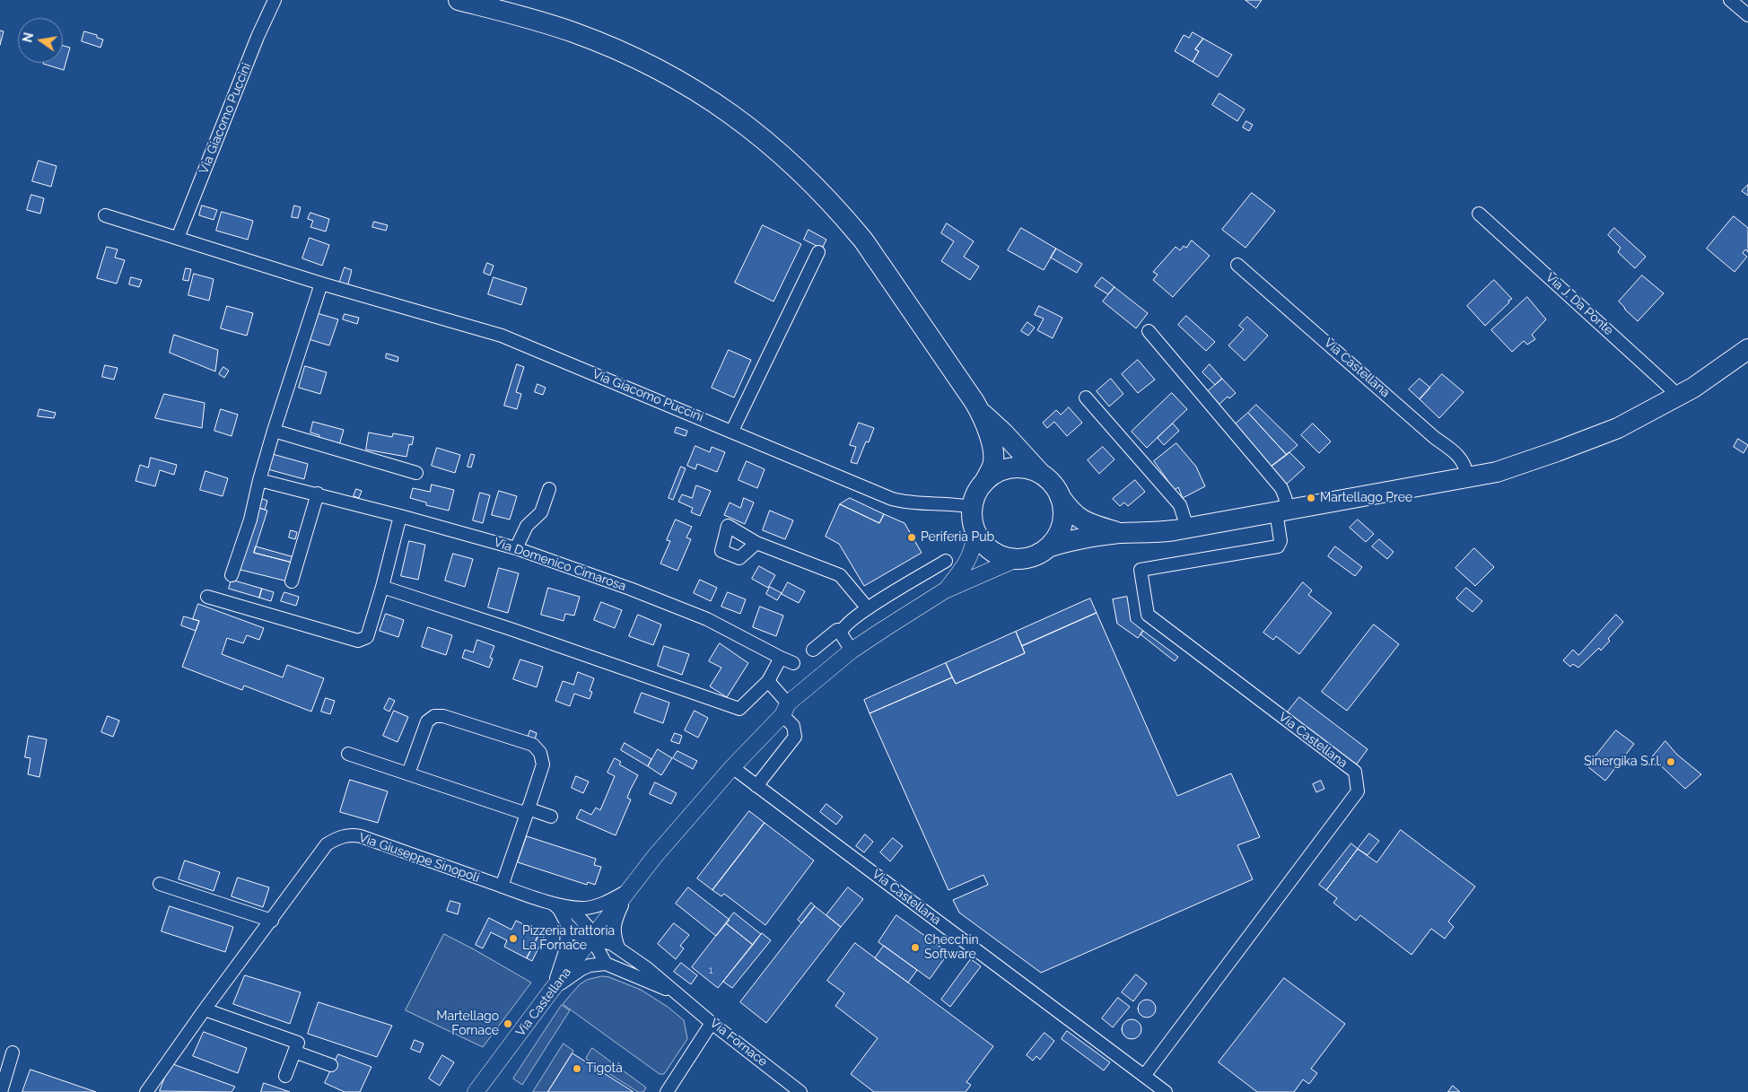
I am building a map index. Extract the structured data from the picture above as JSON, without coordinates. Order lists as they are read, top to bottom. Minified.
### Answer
{"streets":{"street":["Via Giacomo Puccini","Via J. Da Ponte","Via Castellana","Via Domenico Cimarosa","Via Giuseppe Sinopoli","Via Fornace"]},"crossings":[["Via Giacomo Puccini","Via Castellana"],["Via Castellana","Via Giuseppe Sinopoli"],["Via Castellana","Via Fornace"]],"places":["Martellago Pree","Periferia Pub","Sinergika S.r.l.","Pizzeria trattoria La Fornace","Checchin Software","Martellago Fornace","Tigotà"],"house_numbers":["1"],"north":"left"}
